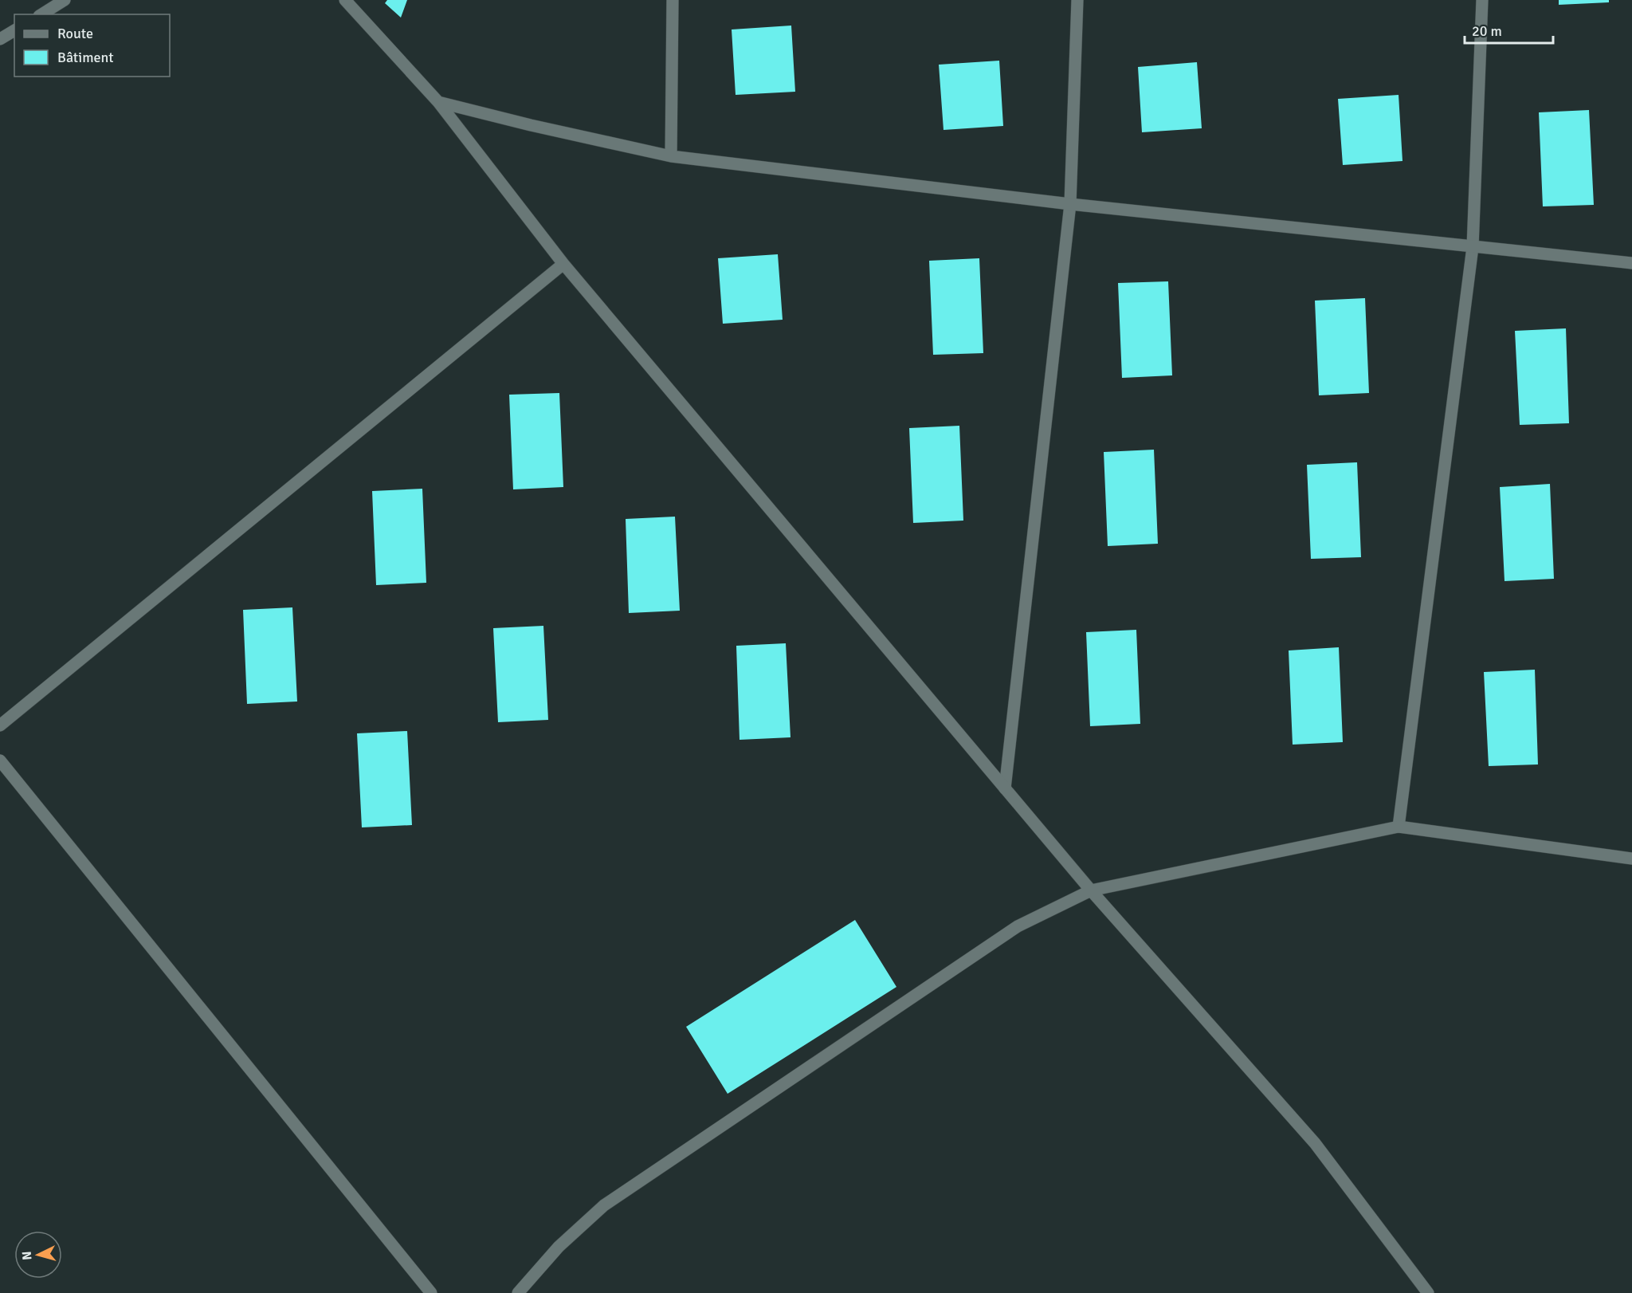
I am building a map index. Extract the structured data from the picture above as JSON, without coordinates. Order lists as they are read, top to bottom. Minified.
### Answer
{"legend":["Route","Bâtiment"],"scale_bar":"20 m","north":"left"}
